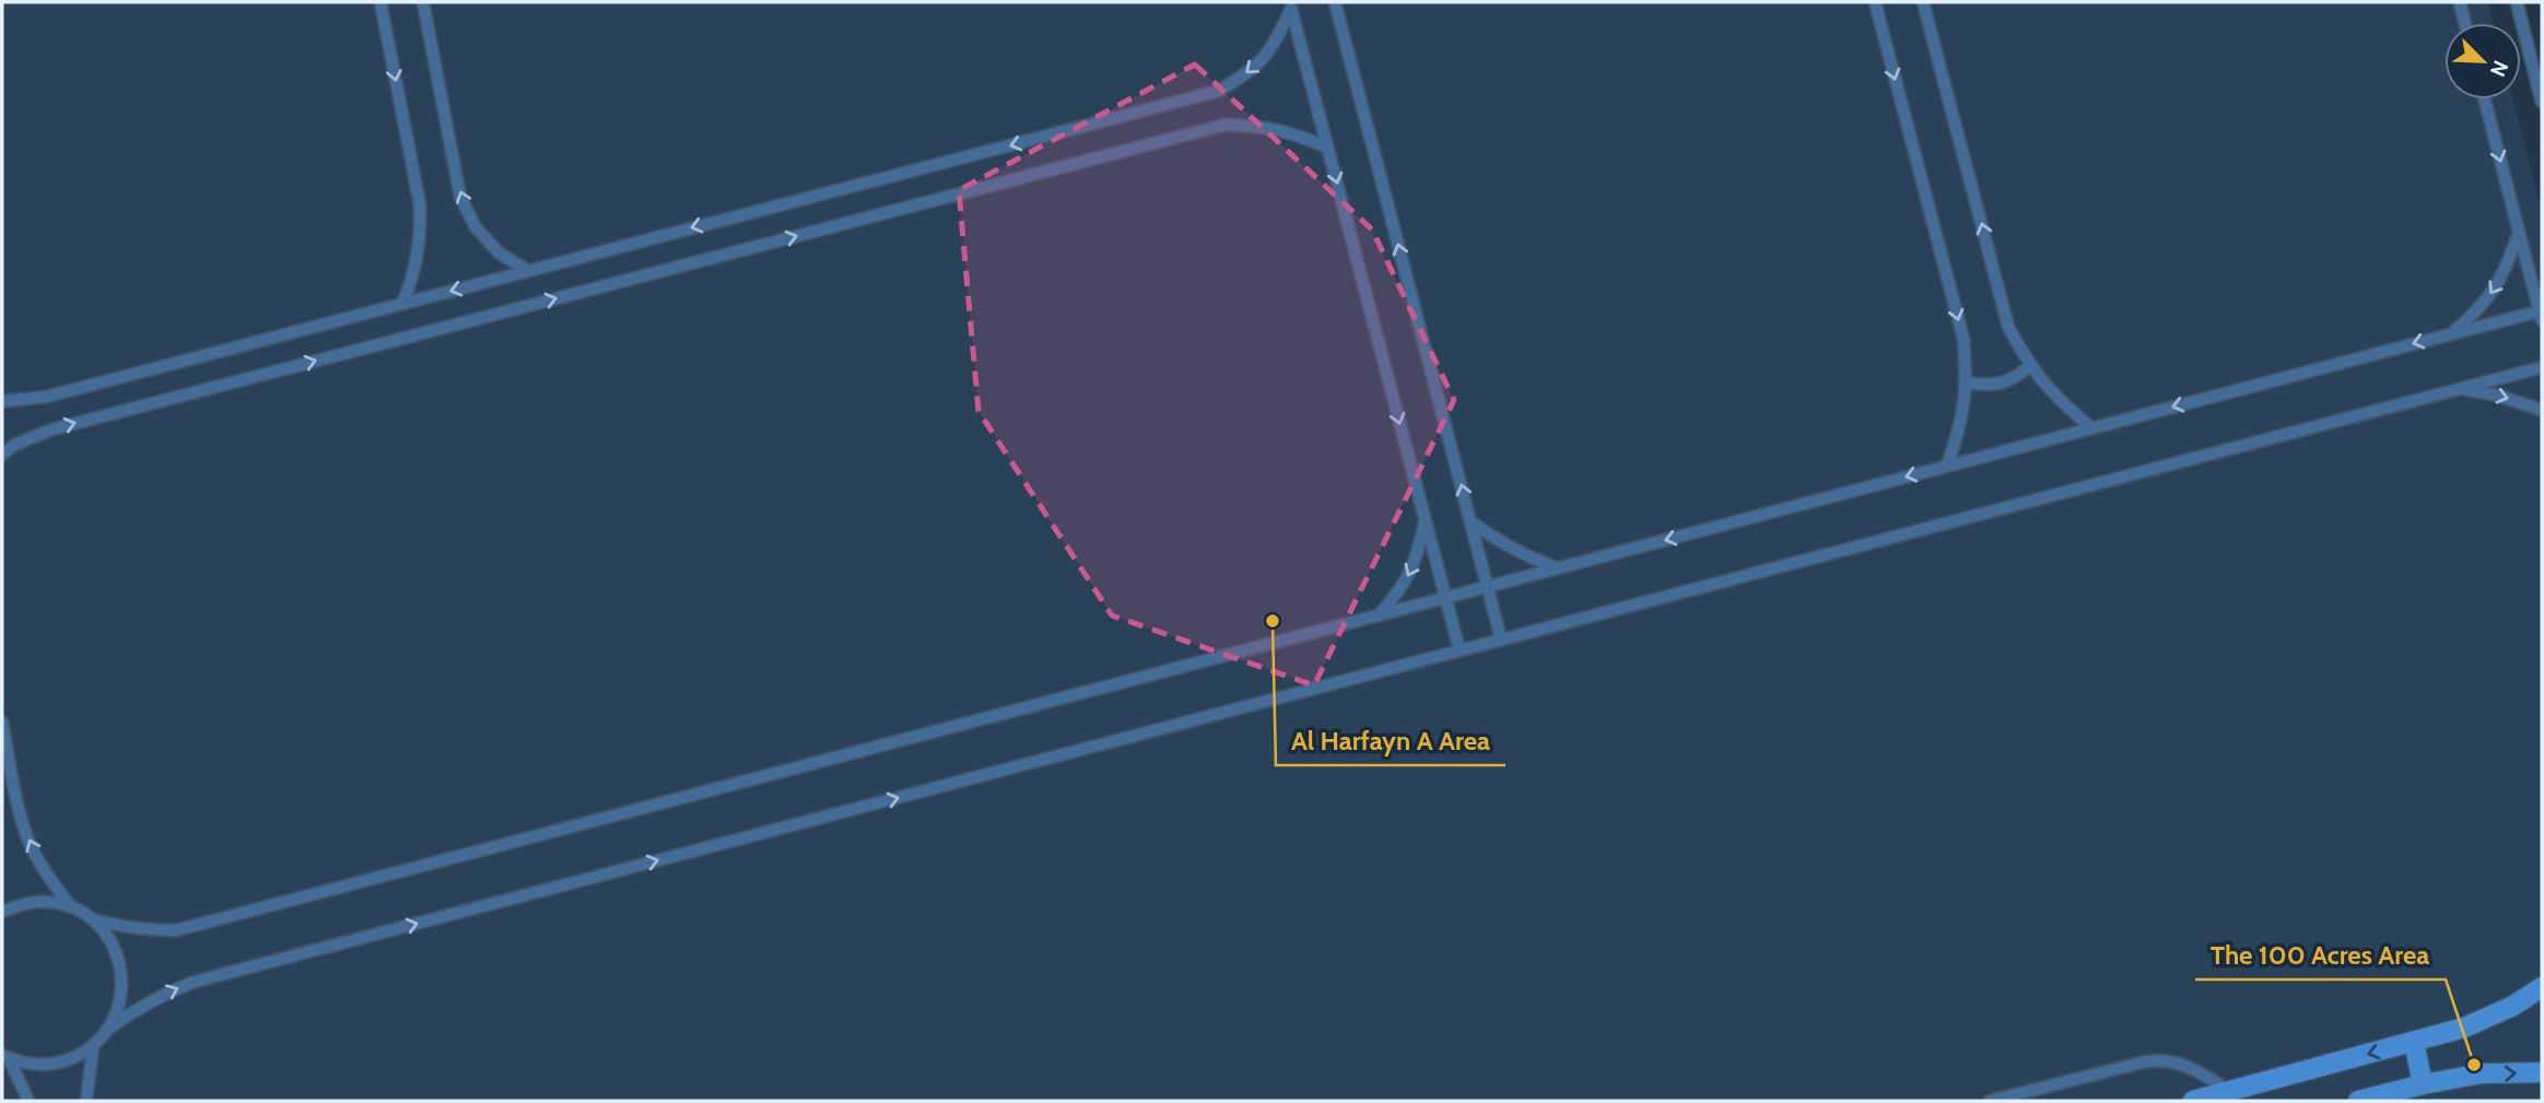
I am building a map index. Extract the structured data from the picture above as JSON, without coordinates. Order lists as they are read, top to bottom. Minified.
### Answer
{"places":["Al Harfayn A Area","The 100 Acres Area"],"north":"bottom right"}
